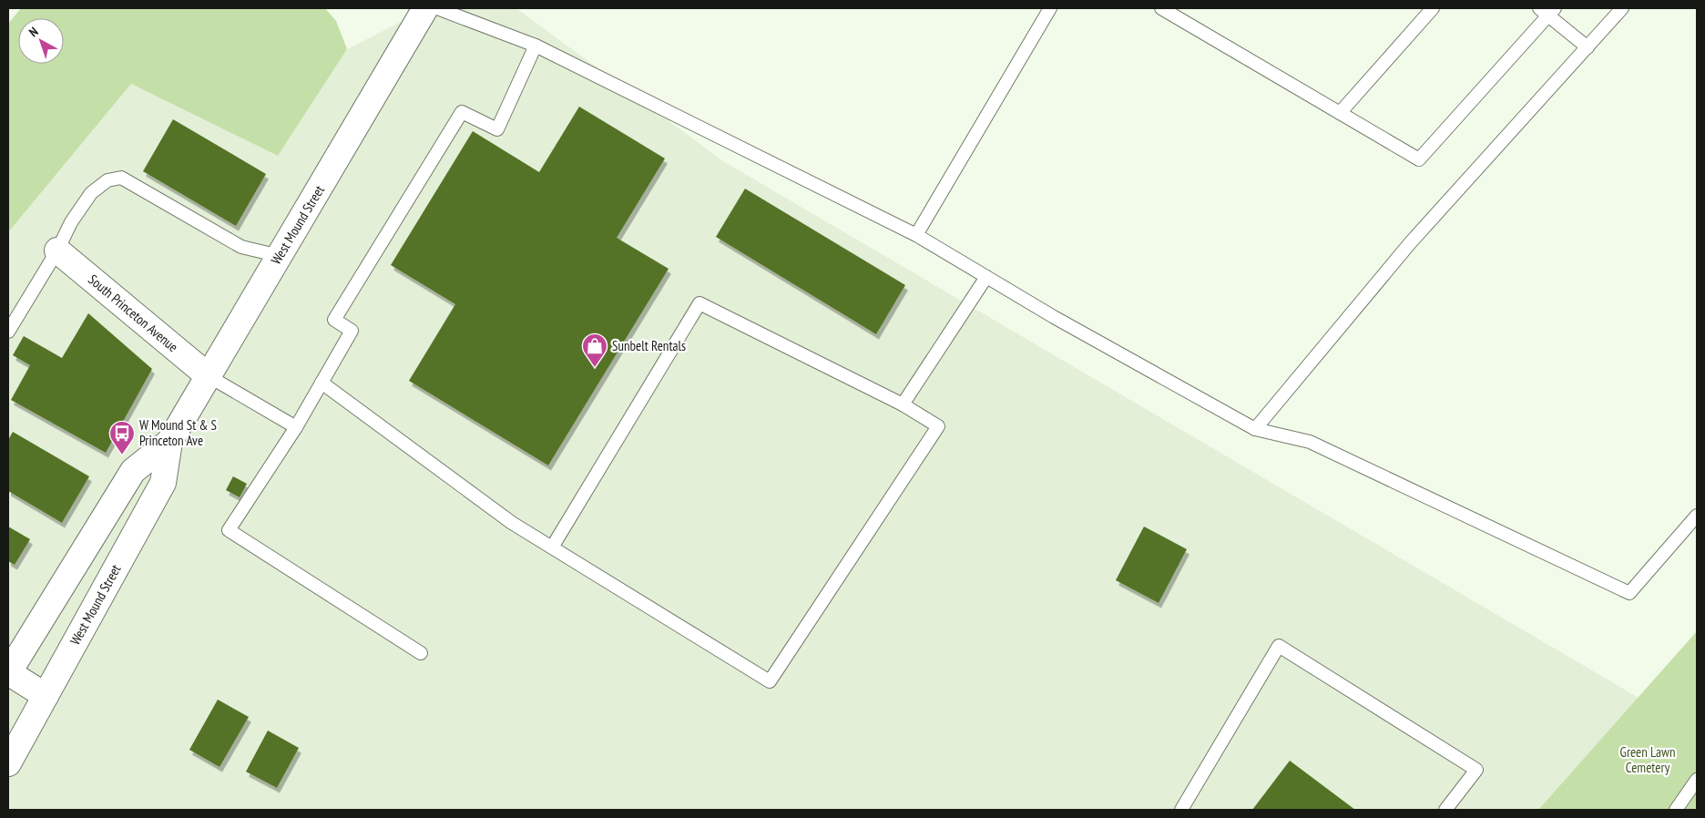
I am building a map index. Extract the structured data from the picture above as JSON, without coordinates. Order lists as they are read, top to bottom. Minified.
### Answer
{"streets":{"main road":["West Mound Street","South Princeton Avenue"]},"crossings":[["West Mound Street","South Princeton Avenue"]],"parks":["Green Lawn Cemetery"],"places":{"shop":["Sunbelt Rentals"],"bus stop":["W Mound St & S Princeton Ave"]},"north":"top left"}
